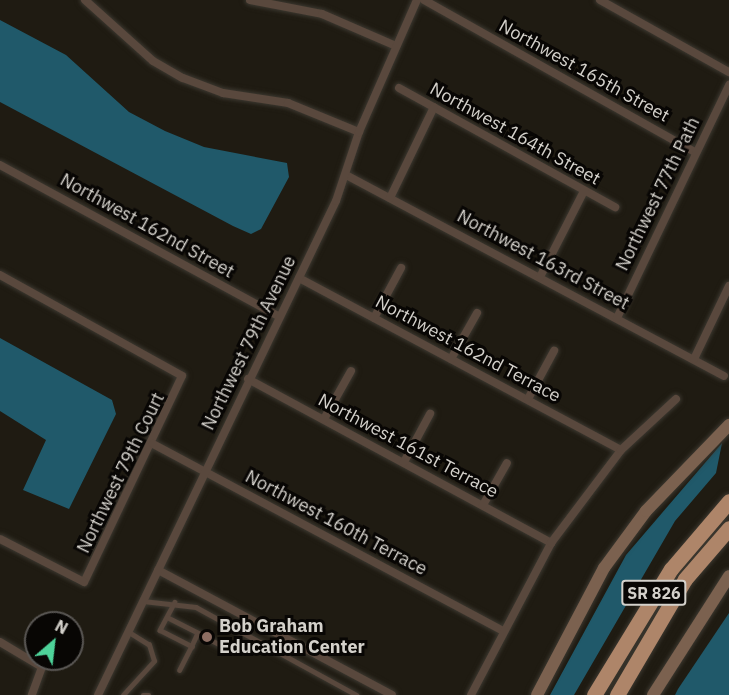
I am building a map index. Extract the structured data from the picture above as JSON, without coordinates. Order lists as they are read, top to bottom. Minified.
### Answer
{"streets":{"highway":["SR 826"],"street":["Northwest 165th Street","Northwest 164th Street","Northwest 77th Path","Northwest 162nd Street","Northwest 163rd Street","Northwest 79th Avenue","Northwest 162nd Terrace","Northwest 161st Terrace","Northwest 79th Court","Northwest 160th Terrace"]},"crossings":[["Northwest 165th Street","Northwest 77th Path"],["Northwest 77th Path","Northwest 163rd Street"],["Northwest 162nd Street","Northwest 79th Avenue"],["Northwest 163rd Street","Northwest 79th Avenue"],["Northwest 79th Avenue","Northwest 162nd Terrace"],["Northwest 79th Avenue","Northwest 161st Terrace"],["Northwest 79th Avenue","Northwest 160th Terrace"],["Northwest 79th Court","Northwest 160th Terrace"]],"places":["Bob Graham Education Center"],"north":"top right"}
